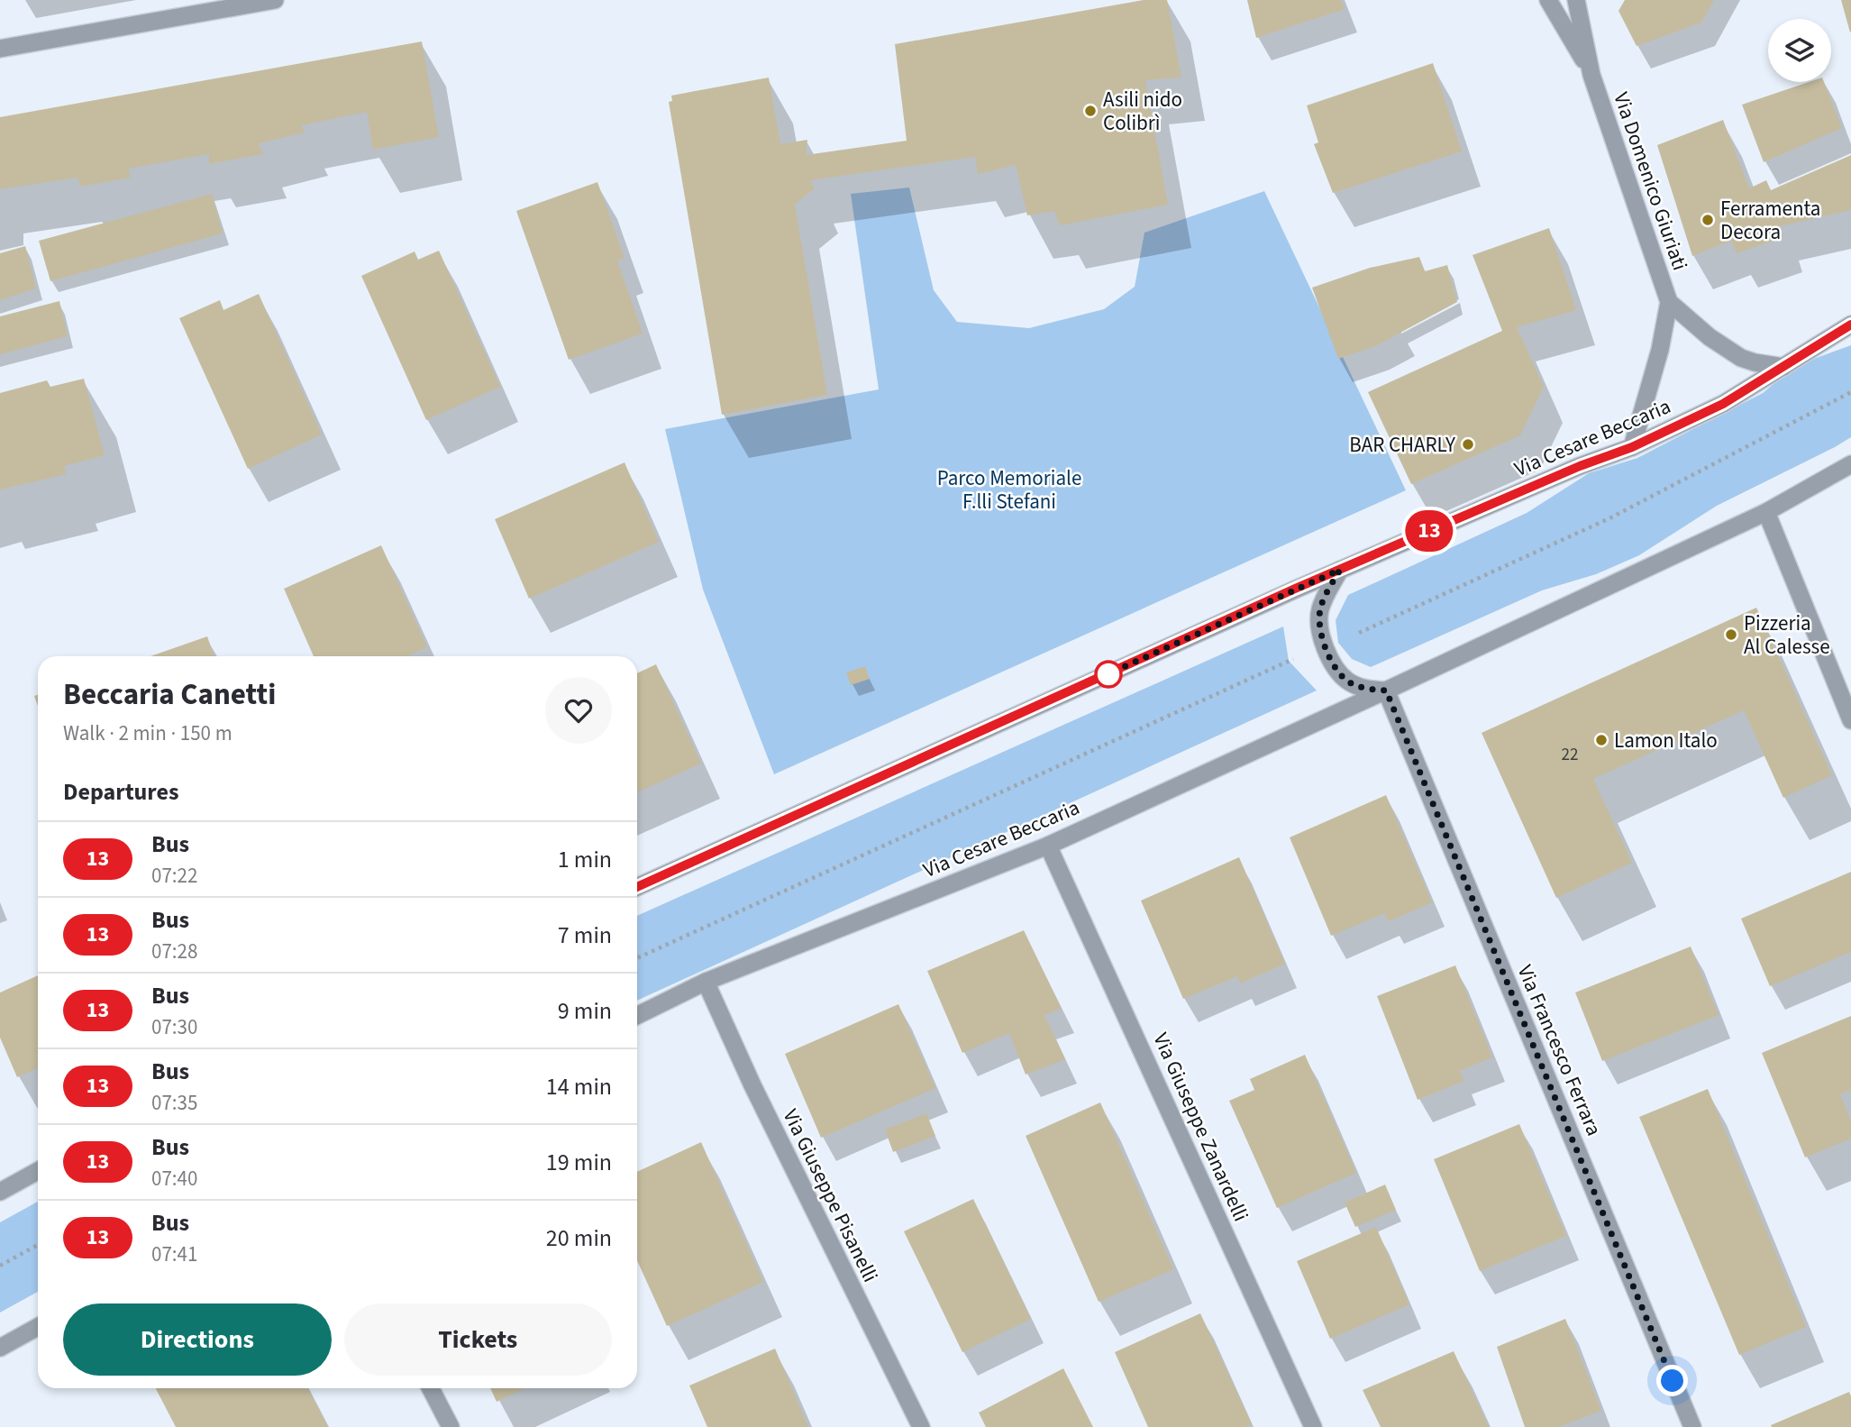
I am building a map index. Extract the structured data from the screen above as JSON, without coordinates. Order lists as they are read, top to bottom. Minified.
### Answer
{"streets":{"street":["Via Domenico Giuriati","Via Cesare Beccaria","Via Francesco Ferrara","Via Giuseppe Zanardelli","Via Giuseppe Pisanelli"]},"crossings":[["Via Domenico Giuriati","Via Cesare Beccaria"],["Via Cesare Beccaria","Via Francesco Ferrara"],["Via Cesare Beccaria","Via Giuseppe Zanardelli"],["Via Cesare Beccaria","Via Giuseppe Pisanelli"]],"parks":["Parco Memoriale F.lli Stefani"],"places":["Asili nido Colibrì","Ferramenta Decora","BAR CHARLY","Pizzeria Al Calesse","Lamon Italo"],"lines":["bus line 13"],"house_numbers":["22"],"page":{"on_map":"13","heading":[["Beccaria Canetti","Walk · 2 min · 150 m"],"Departures"],"list":[{"mark":"13","name":"Bus","note":"07:22","value":"1 min"},{"mark":"13","name":"Bus","note":"07:28","value":"7 min"},{"mark":"13","name":"Bus","note":"07:30","value":"9 min"},{"mark":"13","name":"Bus","note":"07:35","value":"14 min"},{"mark":"13","name":"Bus","note":"07:40","value":"19 min"},{"mark":"13","name":"Bus","note":"07:41","value":"20 min"}],"buttons":["Directions","Tickets"]}}
